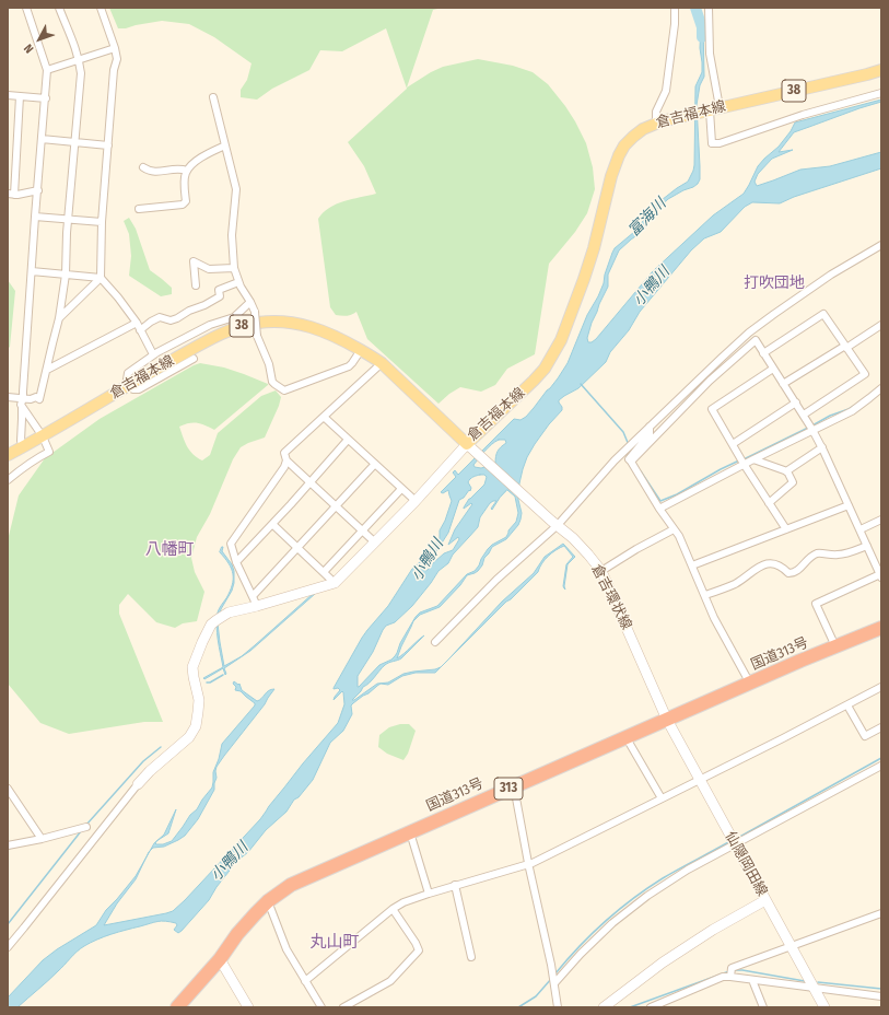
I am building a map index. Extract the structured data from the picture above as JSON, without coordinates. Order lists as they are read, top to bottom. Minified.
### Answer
{"streets":{"highway":["国道313号","313"],"main road":["38","倉吉福本線","倉吉環状線","仙隠岡田線"]},"crossings":[["倉吉福本線","倉吉環状線"],["倉吉環状線","国道313号"],["倉吉環状線","仙隠岡田線"],["国道313号","仙隠岡田線"]],"districts":["打吹団地","八幡町","丸山町"],"water":["富海川","小鴨川"],"north":"bottom left"}
